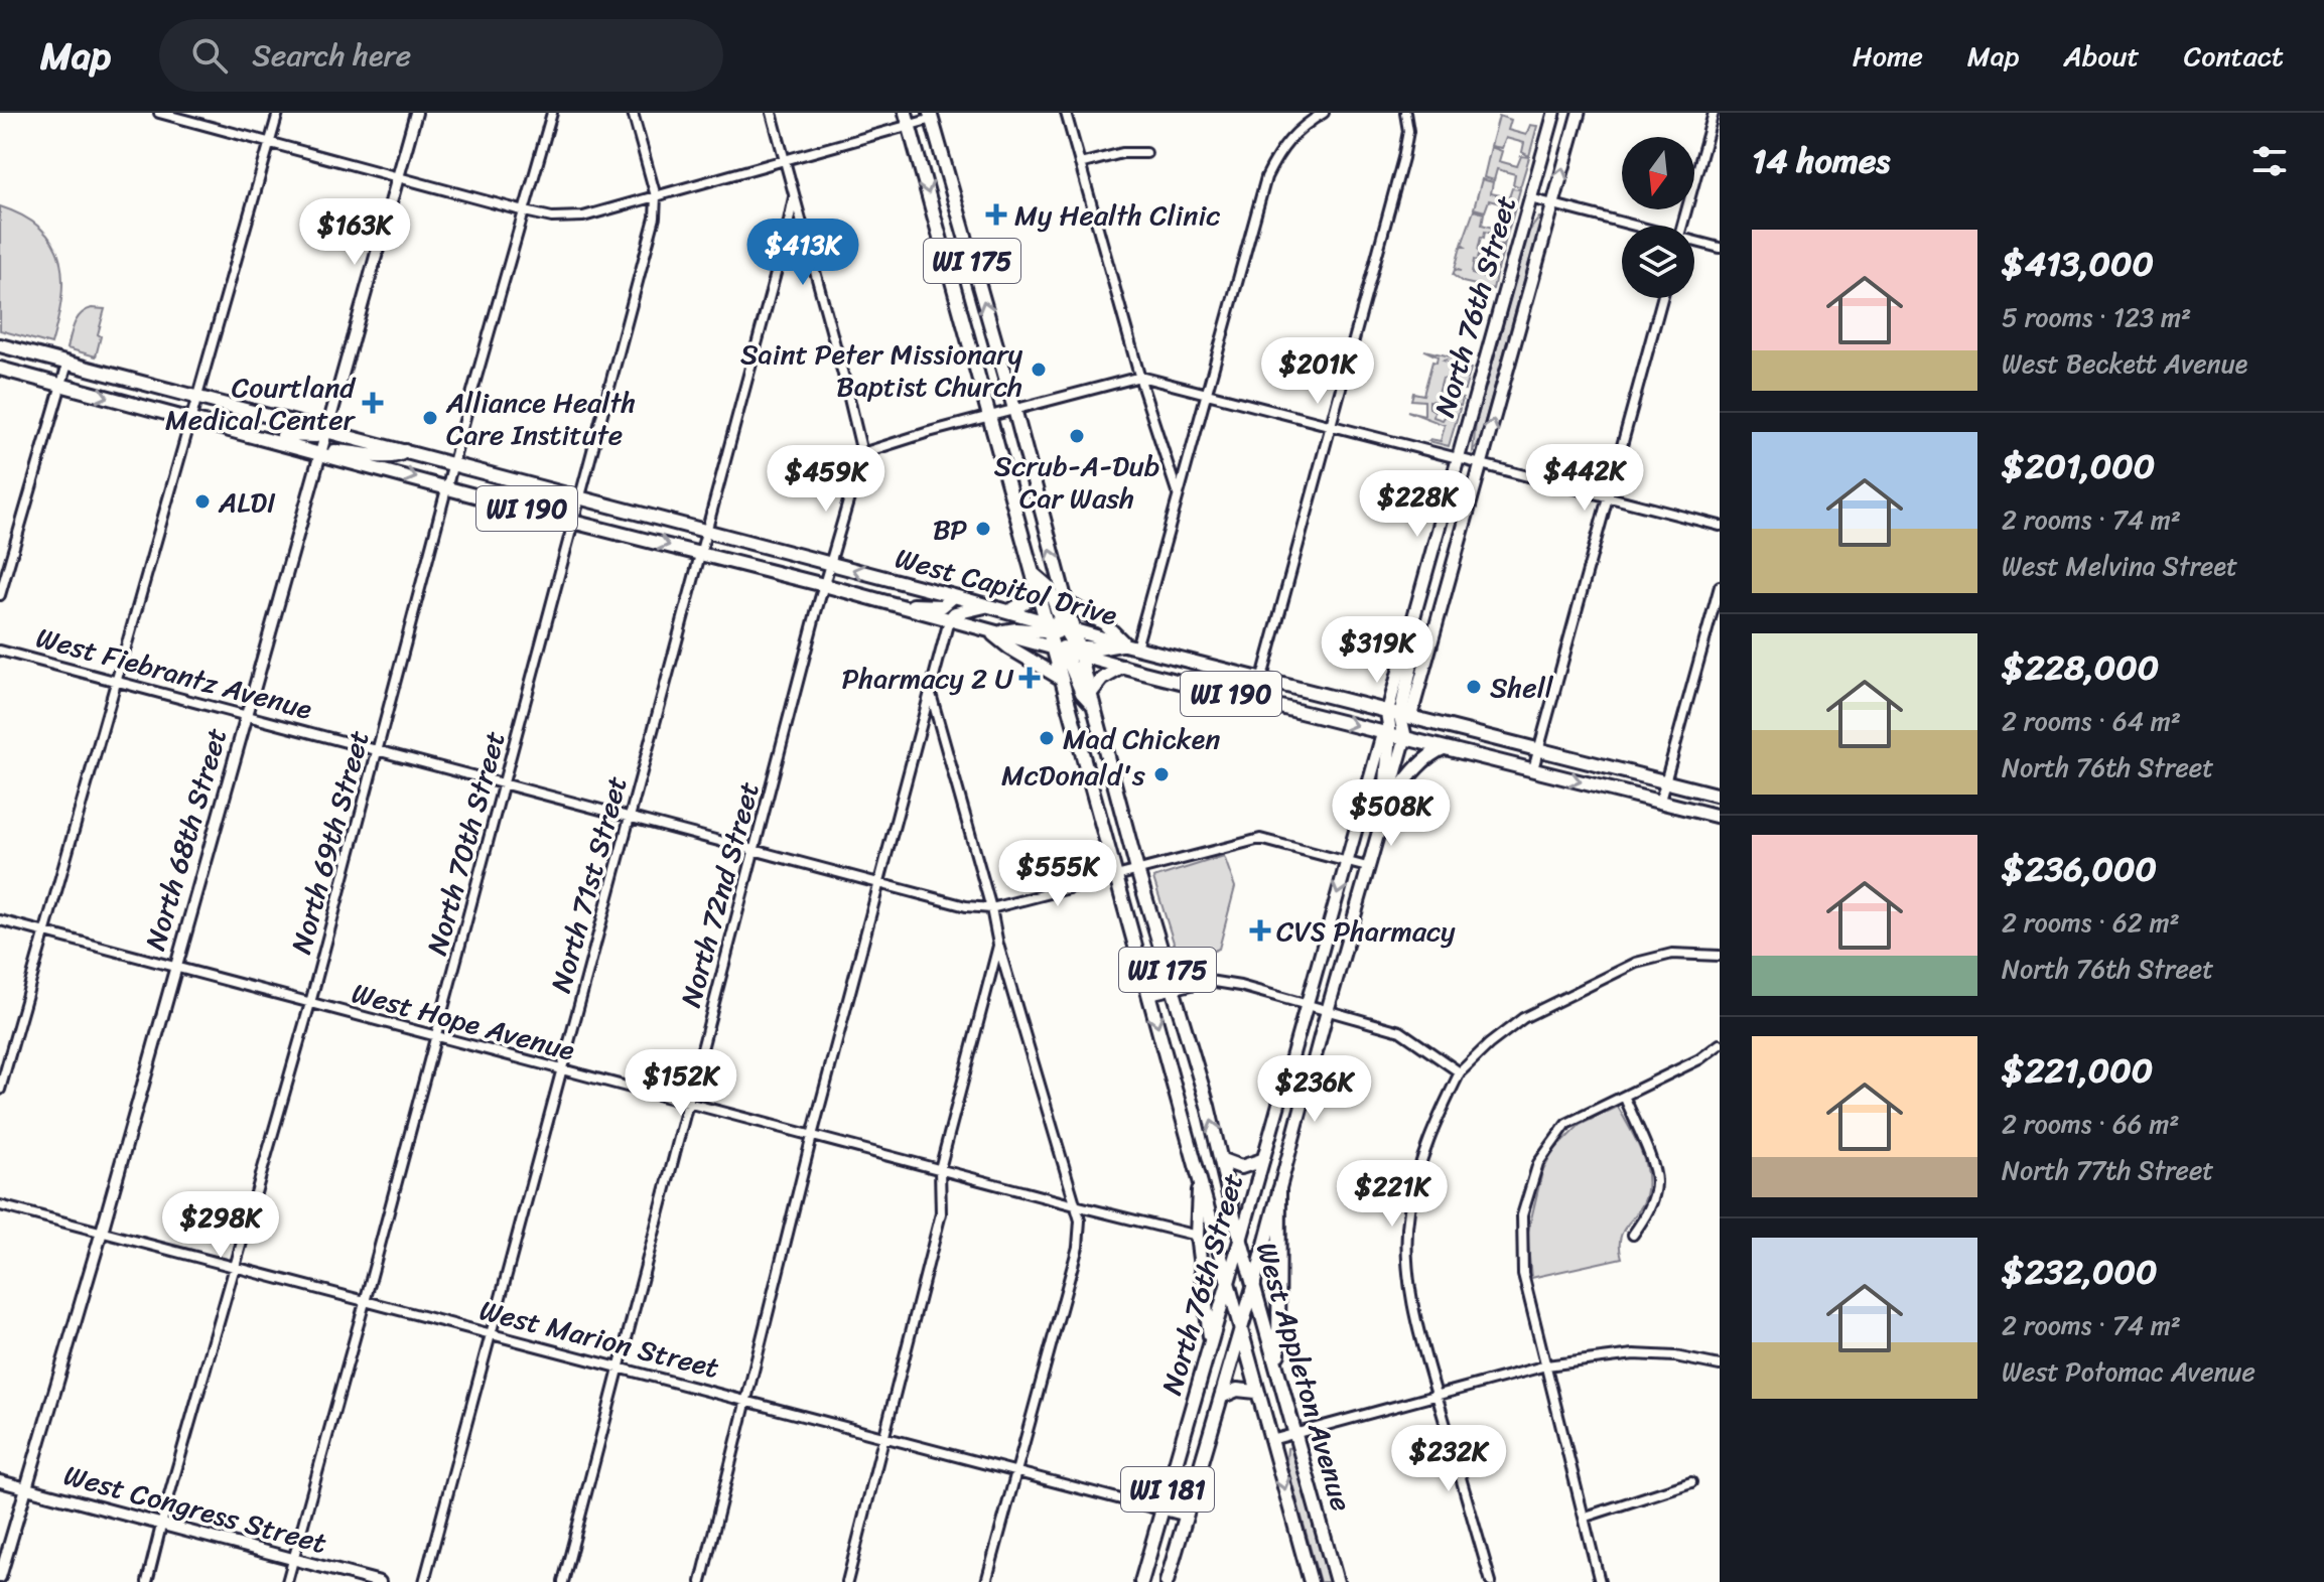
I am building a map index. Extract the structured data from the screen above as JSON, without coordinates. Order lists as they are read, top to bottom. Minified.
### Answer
{"streets":{"main road":["WI 175","North 76th Street","WI 190","West Capitol Drive","West Appleton Avenue","WI 181"],"street":["West Fiebrantz Avenue","North 68th Street","North 69th Street","North 70th Street","North 71st Street","North 72nd Street","West Hope Avenue","West Marion Street","West Congress Street"]},"crossings":[["North 76th Street","West Capitol Drive"],["North 76th Street","West Marion Street"],["North 76th Street","West Appleton Avenue"],["West Capitol Drive","North 68th Street"],["West Capitol Drive","North 69th Street"],["West Capitol Drive","North 70th Street"],["West Capitol Drive","North 71st Street"],["West Capitol Drive","North 72nd Street"],["West Capitol Drive","West Appleton Avenue"],["West Fiebrantz Avenue","North 68th Street"],["West Fiebrantz Avenue","North 69th Street"],["West Fiebrantz Avenue","North 70th Street"],["West Fiebrantz Avenue","North 71st Street"],["West Fiebrantz Avenue","North 72nd Street"],["North 68th Street","West Hope Avenue"],["North 68th Street","West Marion Street"],["North 68th Street","West Congress Street"],["North 69th Street","West Hope Avenue"],["North 69th Street","West Marion Street"],["North 69th Street","West Congress Street"],["North 70th Street","West Hope Avenue"],["North 70th Street","West Marion Street"],["North 70th Street","West Congress Street"],["North 71st Street","West Hope Avenue"],["North 71st Street","West Marion Street"],["North 72nd Street","West Hope Avenue"],["North 72nd Street","West Marion Street"]],"places":{"health":["My Health Clinic","Courtland Medical Center","Pharmacy 2 U","CVS Pharmacy"],"other":["Saint Peter Missionary Baptist Church","Alliance Health Care Institute","Scrub-A-Dub Car Wash","ALDI","BP","Shell","Mad Chicken","McDonald's"]},"north":"bottom","page":{"header":"Map","search":"Search here","nav":["Home","Map","About","Contact"],"heading":"14 homes","price":["$163K","$413K","$201K","$442K","$459K","$228K","$319K","$508K","$555K","$152K","$236K","$221K","$298K","$232K"],"list":[{"name":"$413,000","note":"5 rooms · 123 m² · West Beckett Avenue"},{"name":"$201,000","note":"2 rooms · 74 m² · West Melvina Street"},{"name":"$228,000","note":"2 rooms · 64 m² · North 76th Street"},{"name":"$236,000","note":"2 rooms · 62 m² · North 76th Street"},{"name":"$221,000","note":"2 rooms · 66 m² · North 77th Street"},{"name":"$232,000","note":"2 rooms · 74 m² · West Potomac Avenue"}]}}
